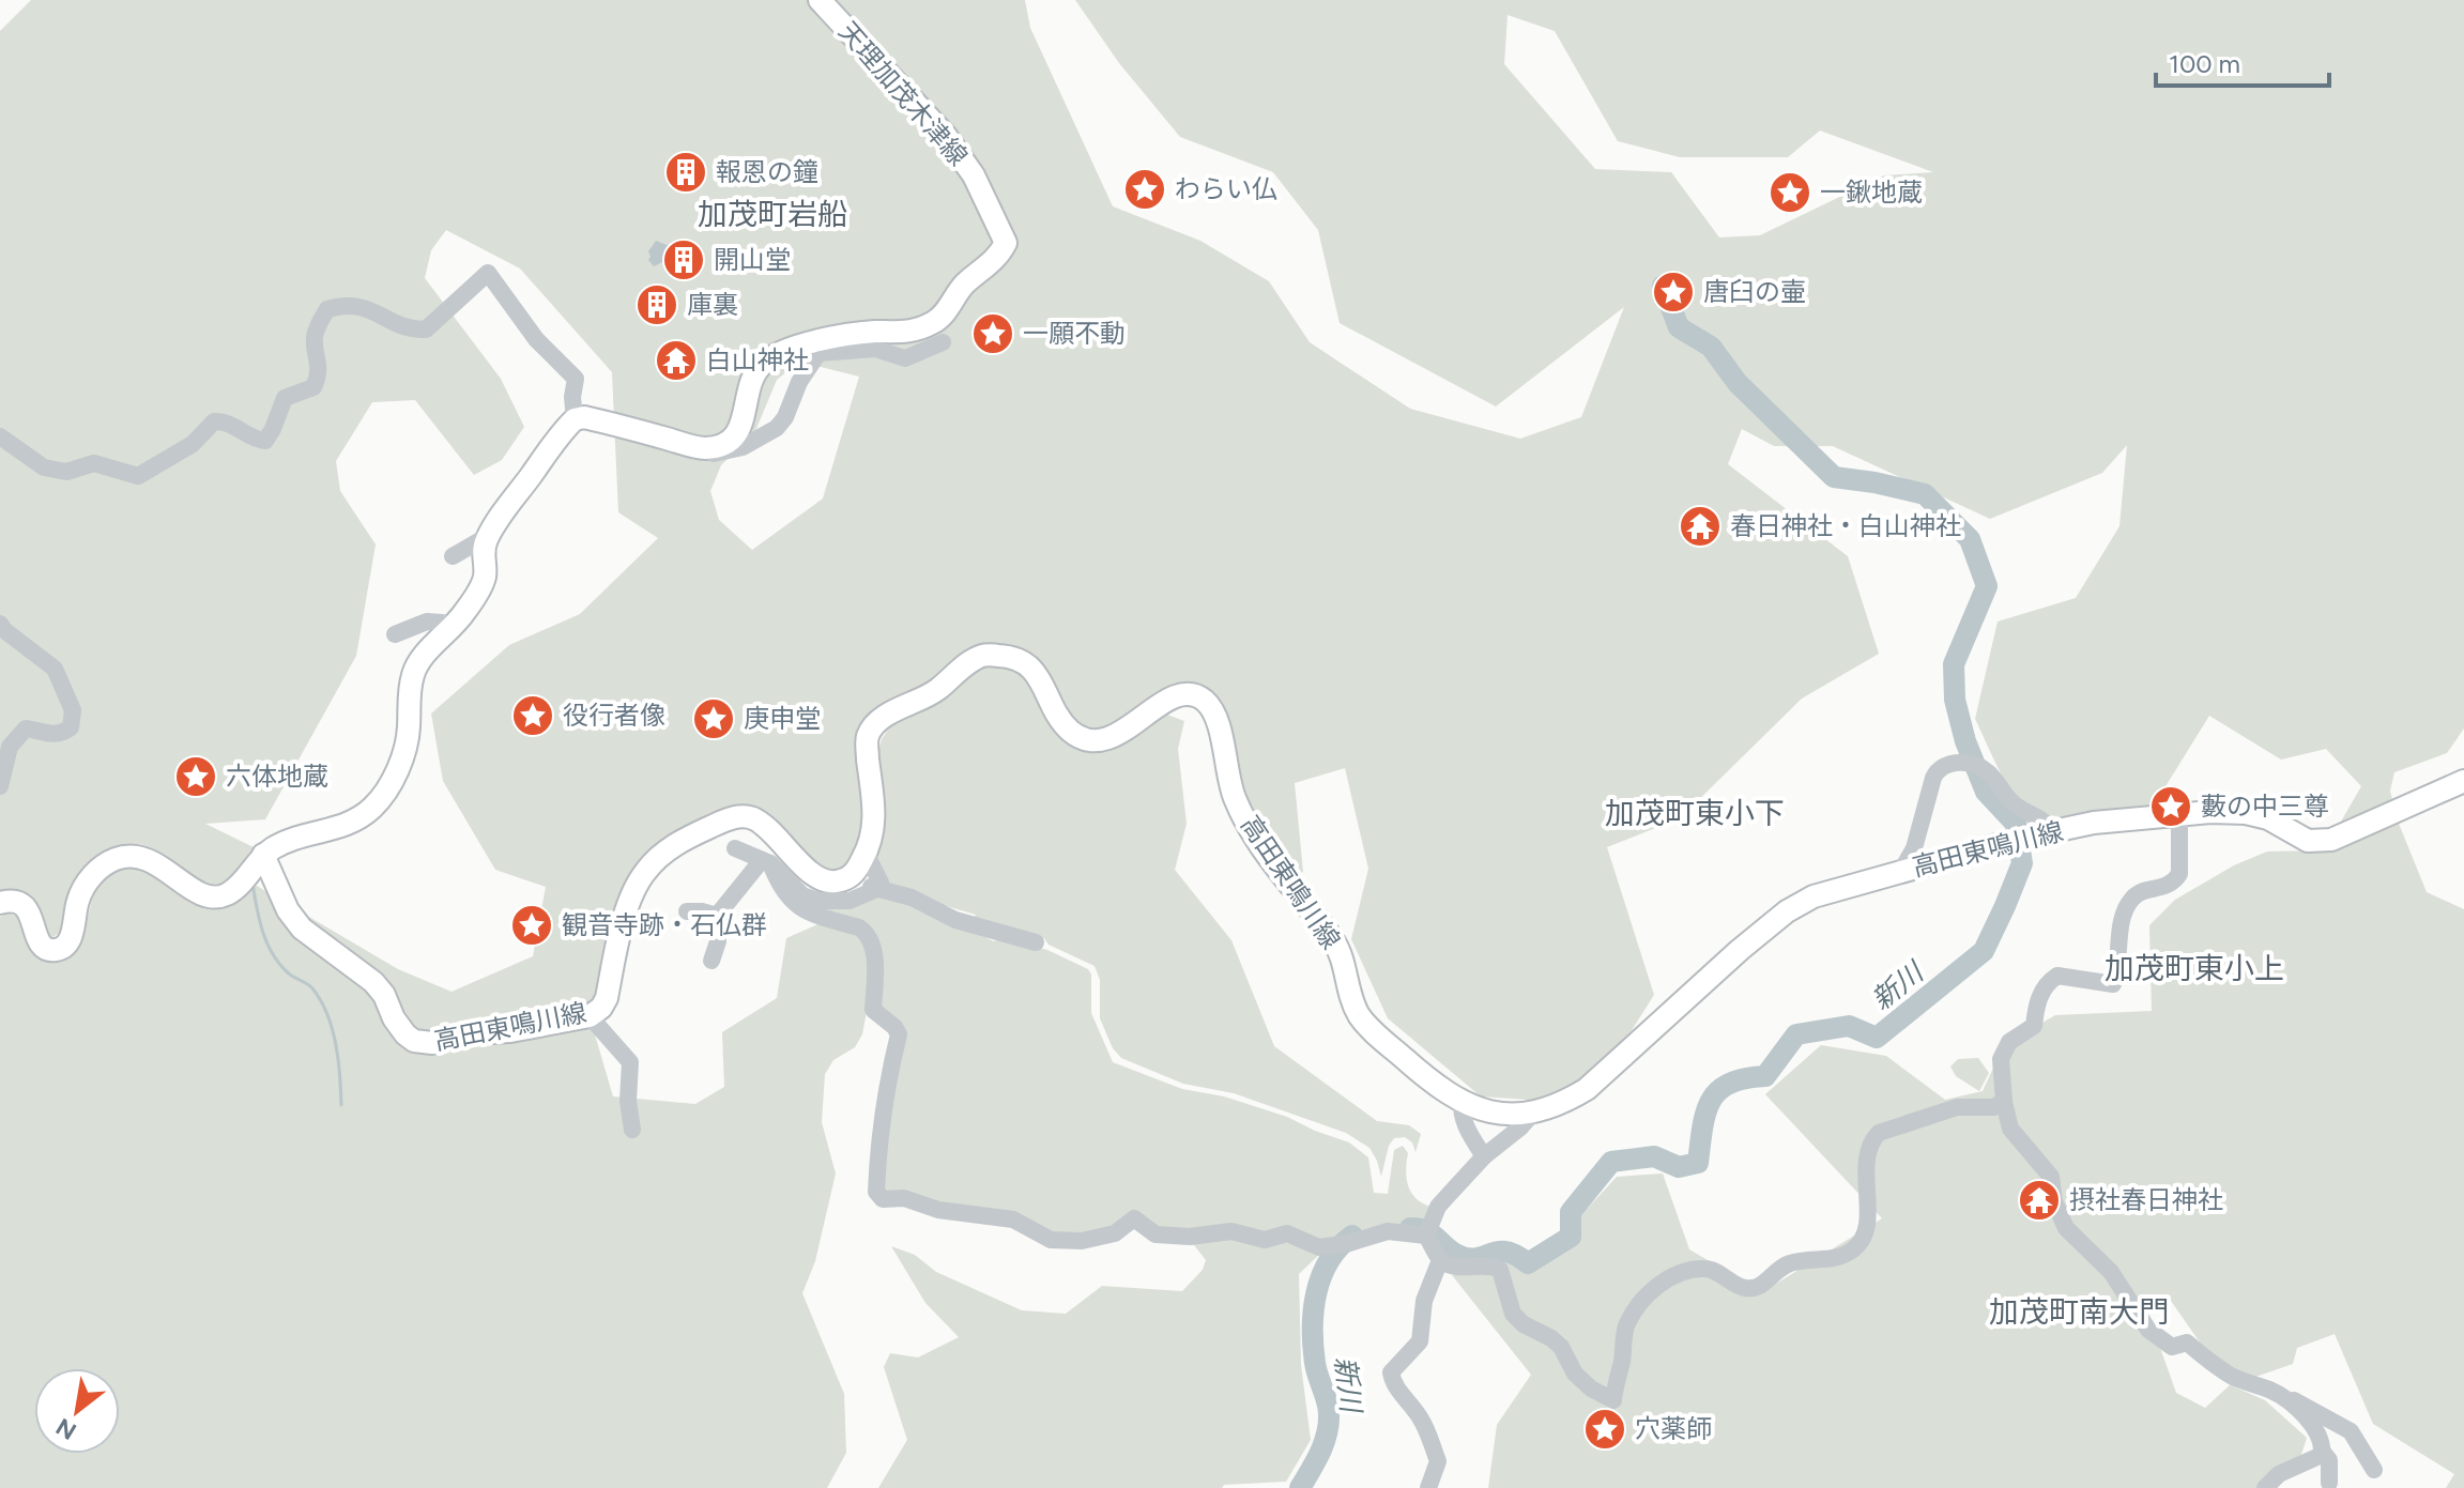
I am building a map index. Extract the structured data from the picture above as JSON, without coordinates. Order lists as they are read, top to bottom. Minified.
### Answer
{"streets":{"main road":["天理加茂木津線","高田東鳴川線"]},"districts":["加茂町岩船","加茂町東小下","加茂町東小上","加茂町南大門"],"water":["新川"],"places":{"building":["報恩の鐘","開山堂","庫裏"],"place":["わらい仏","一鍬地蔵","唐臼の壷","一願不動","役行者像","庚申堂","六体地蔵","藪の中三尊","観音寺跡・石仏群","穴薬師"],"temple":["白山神社","春日神社・白山神社","摂社春日神社"]},"scale_bar":"100 m","north":"bottom left"}
